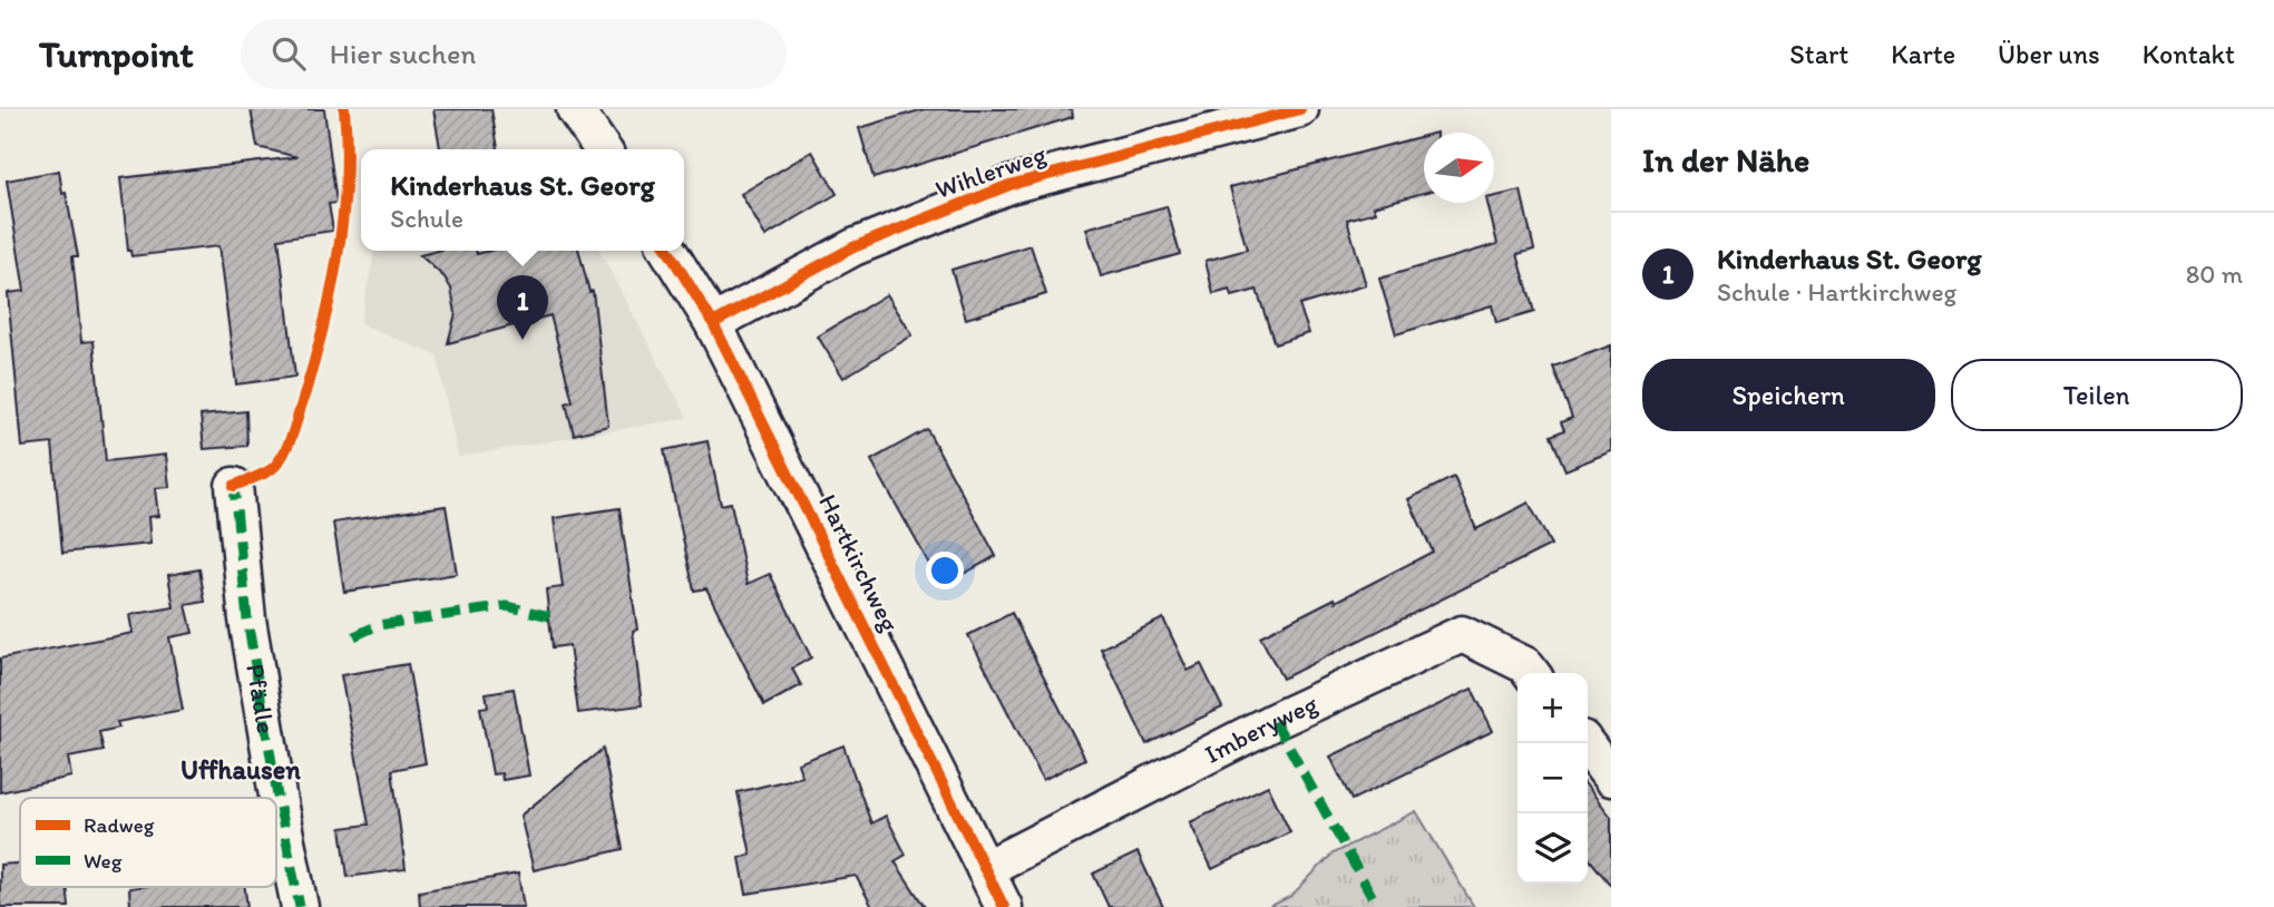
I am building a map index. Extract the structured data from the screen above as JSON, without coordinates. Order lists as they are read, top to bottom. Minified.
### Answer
{"streets":{"street":["Wihlerweg","Hartkirchweg","Pfädle","Imberyweg"]},"crossings":[["Wihlerweg","Hartkirchweg"],["Hartkirchweg","Imberyweg"]],"districts":["Uffhausen"],"legend":["Radweg","Weg"],"north":"right","page":{"header":"Turnpoint","search":"Hier suchen","nav":["Start","Karte","Über uns","Kontakt"],"heading":"In der Nähe","popup":["Kinderhaus St. Georg","Schule"],"list":[{"mark":"1","name":"Kinderhaus St. Georg","note":"Schule · Hartkirchweg","value":"80 m"}],"pins":"1","buttons":["Speichern","Teilen"],"map_buttons":["+","−"]}}
